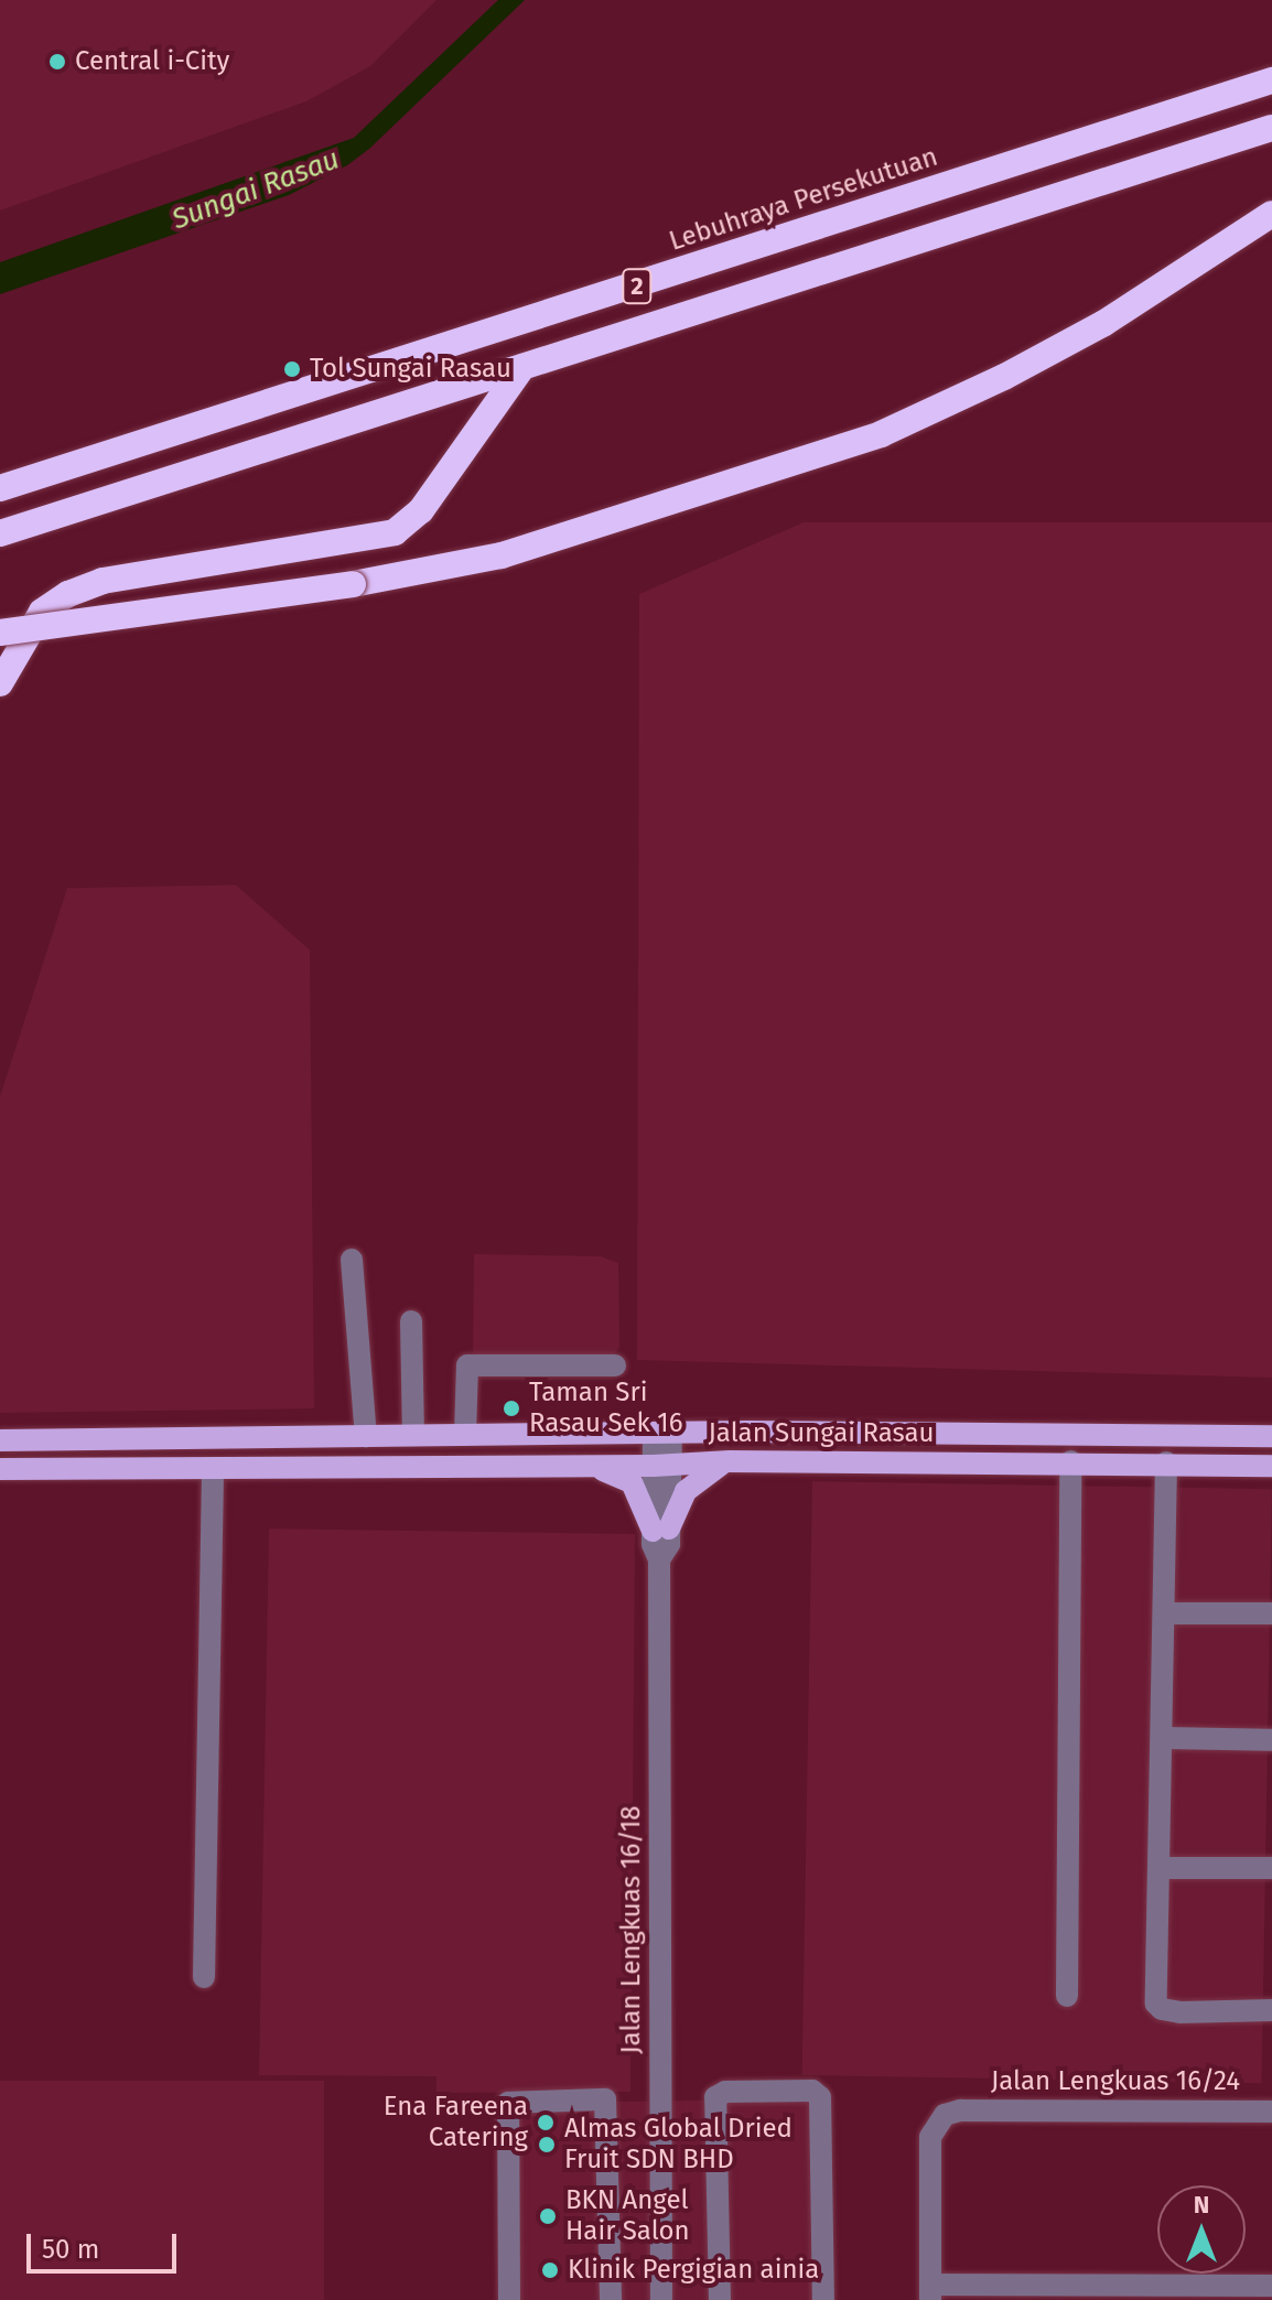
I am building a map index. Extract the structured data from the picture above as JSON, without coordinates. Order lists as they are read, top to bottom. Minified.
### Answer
{"streets":{"highway":["Lebuhraya Persekutuan","2"],"main road":["Jalan Sungai Rasau"],"street":["Jalan Lengkuas 16/18","Jalan Lengkuas 16/24"]},"crossings":[["Jalan Sungai Rasau","Jalan Lengkuas 16/18"]],"water":["Sungai Rasau"],"places":["Central i-City","Tol Sungai Rasau","Taman Sri Rasau Sek 16","Ena Fareena Catering","Almas Global Dried Fruit SDN BHD","BKN Angel Hair Salon","Klinik Pergigian ainia"],"scale_bar":"50 m","north":"top"}
